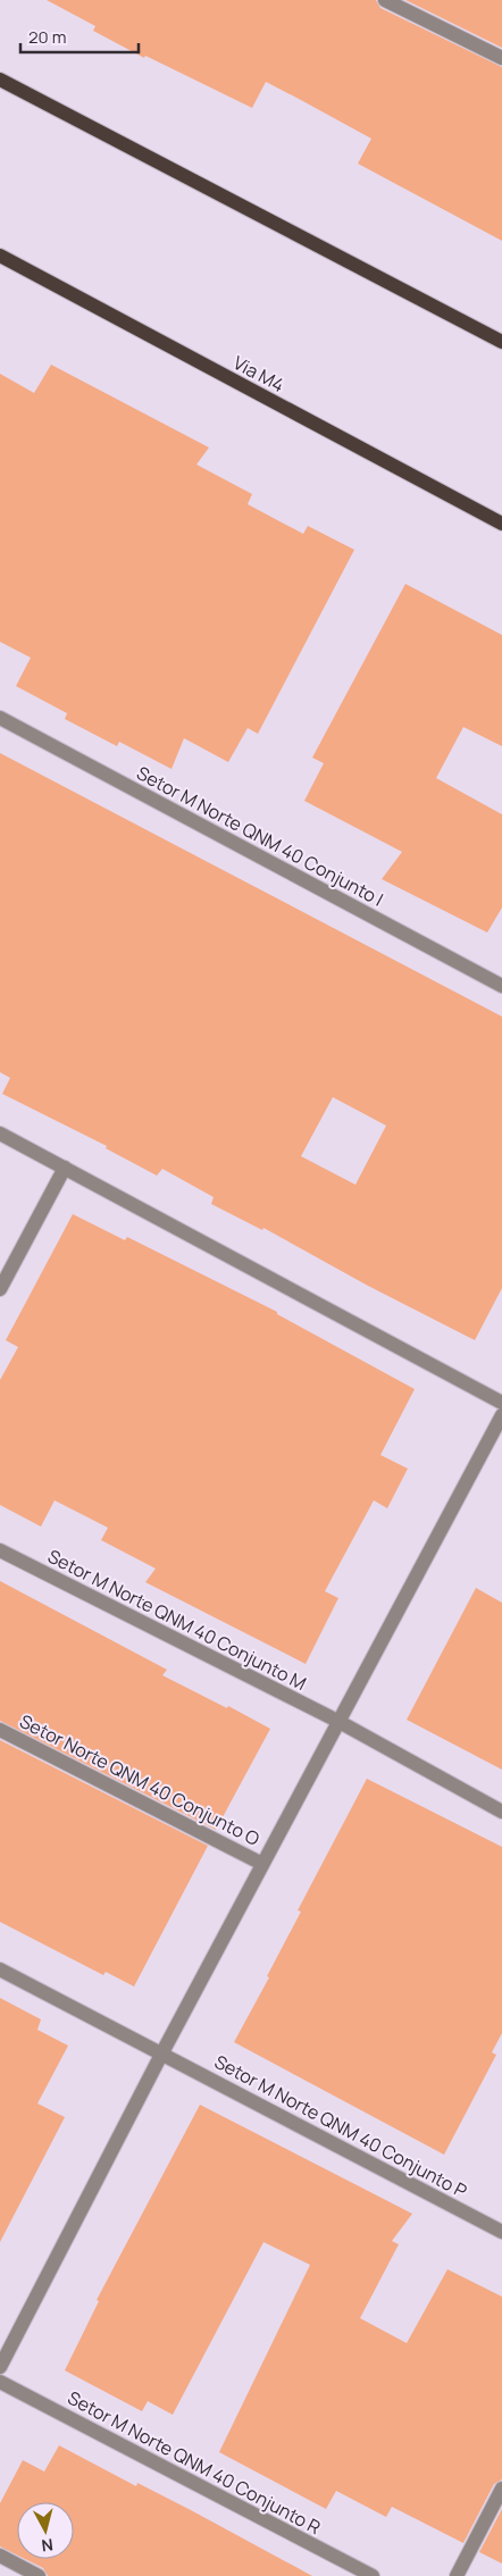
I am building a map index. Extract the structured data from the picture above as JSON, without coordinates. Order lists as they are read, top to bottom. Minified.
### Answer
{"streets":{"main road":["Via M4"],"street":["Setor M Norte QNM 40 Conjunto I","Setor M Norte QNM 40 Conjunto M","Setor Norte QNM 40 Conjunto O","Setor M Norte QNM 40 Conjunto P","Setor M Norte QNM 40 Conjunto R"]},"scale_bar":"20 m","north":"bottom"}
